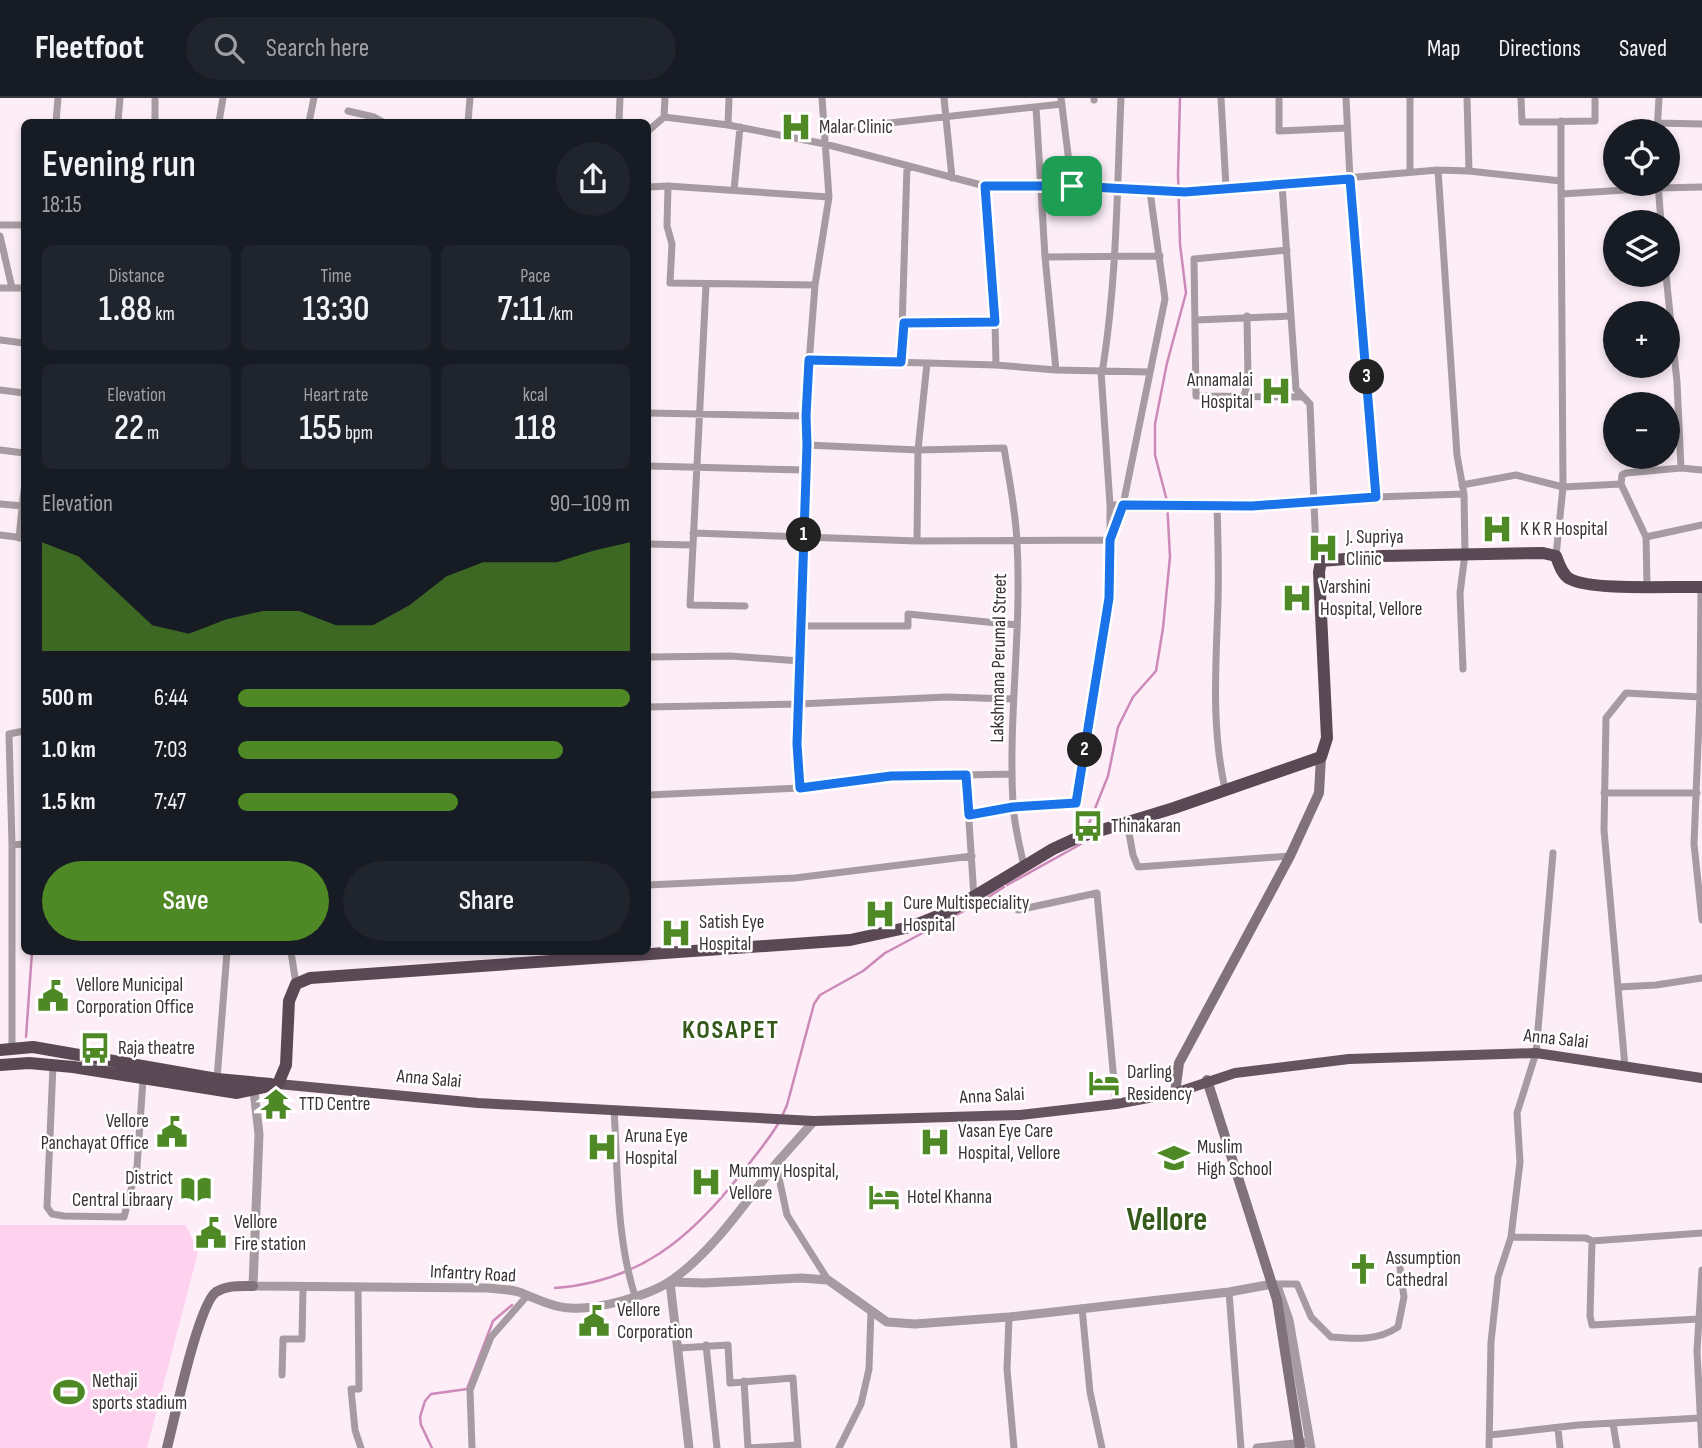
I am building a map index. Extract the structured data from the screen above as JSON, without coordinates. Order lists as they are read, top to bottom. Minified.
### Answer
{"streets":{"highway":["Anna Salai"],"main road":["Infantry Road"],"street":["Lakshmana Perumal Street"]},"crossings":[["Anna Salai","Infantry Road"]],"districts":["KOSAPET","Vellore"],"places":{"hospital":["Malar Clinic","Annamalai Hospital","K K R Hospital","J. Supriya Clinic","Varshini Hospital, Vellore","Cure Multispeciality Hospital","Satish Eye Hospital","Vasan Eye Care Hospital, Vellore","Aruna Eye Hospital","Mummy Hospital, Vellore"],"bus stop":["Thinakaran","Raja theatre"],"public building":["Vellore Municipal Corporation Office","Vellore Panchayat Office","Vellore Fire station","Vellore Corporation"],"hotel":["Darling Residency","Hotel Khanna"],"temple":["TTD Centre"],"school or university":["Muslim High School"],"library":["District Central Libraary"],"church":["Assumption Cathedral"],"sports":["Nethaji sports stadium"]},"page":{"header":"Fleetfoot","search":"Search here","nav":["Map","Directions","Saved"],"map_buttons":["+","−"],"heading":["Evening run","18:15"],"stats":[["Distance","1.88 km"],["Time","13:30"],["Pace","7:11 /km"],["Elevation","22 m"],["Heart rate","155 bpm"],["kcal","118"]],"pins":["3","1","2"],"chart":["Elevation","90–109 m"],"list":[{"name":"500 m","note":"6:44"},{"name":"1.0 km","note":"7:03"},{"name":"1.5 km","note":"7:47"}],"buttons":["Save","Share"]}}
